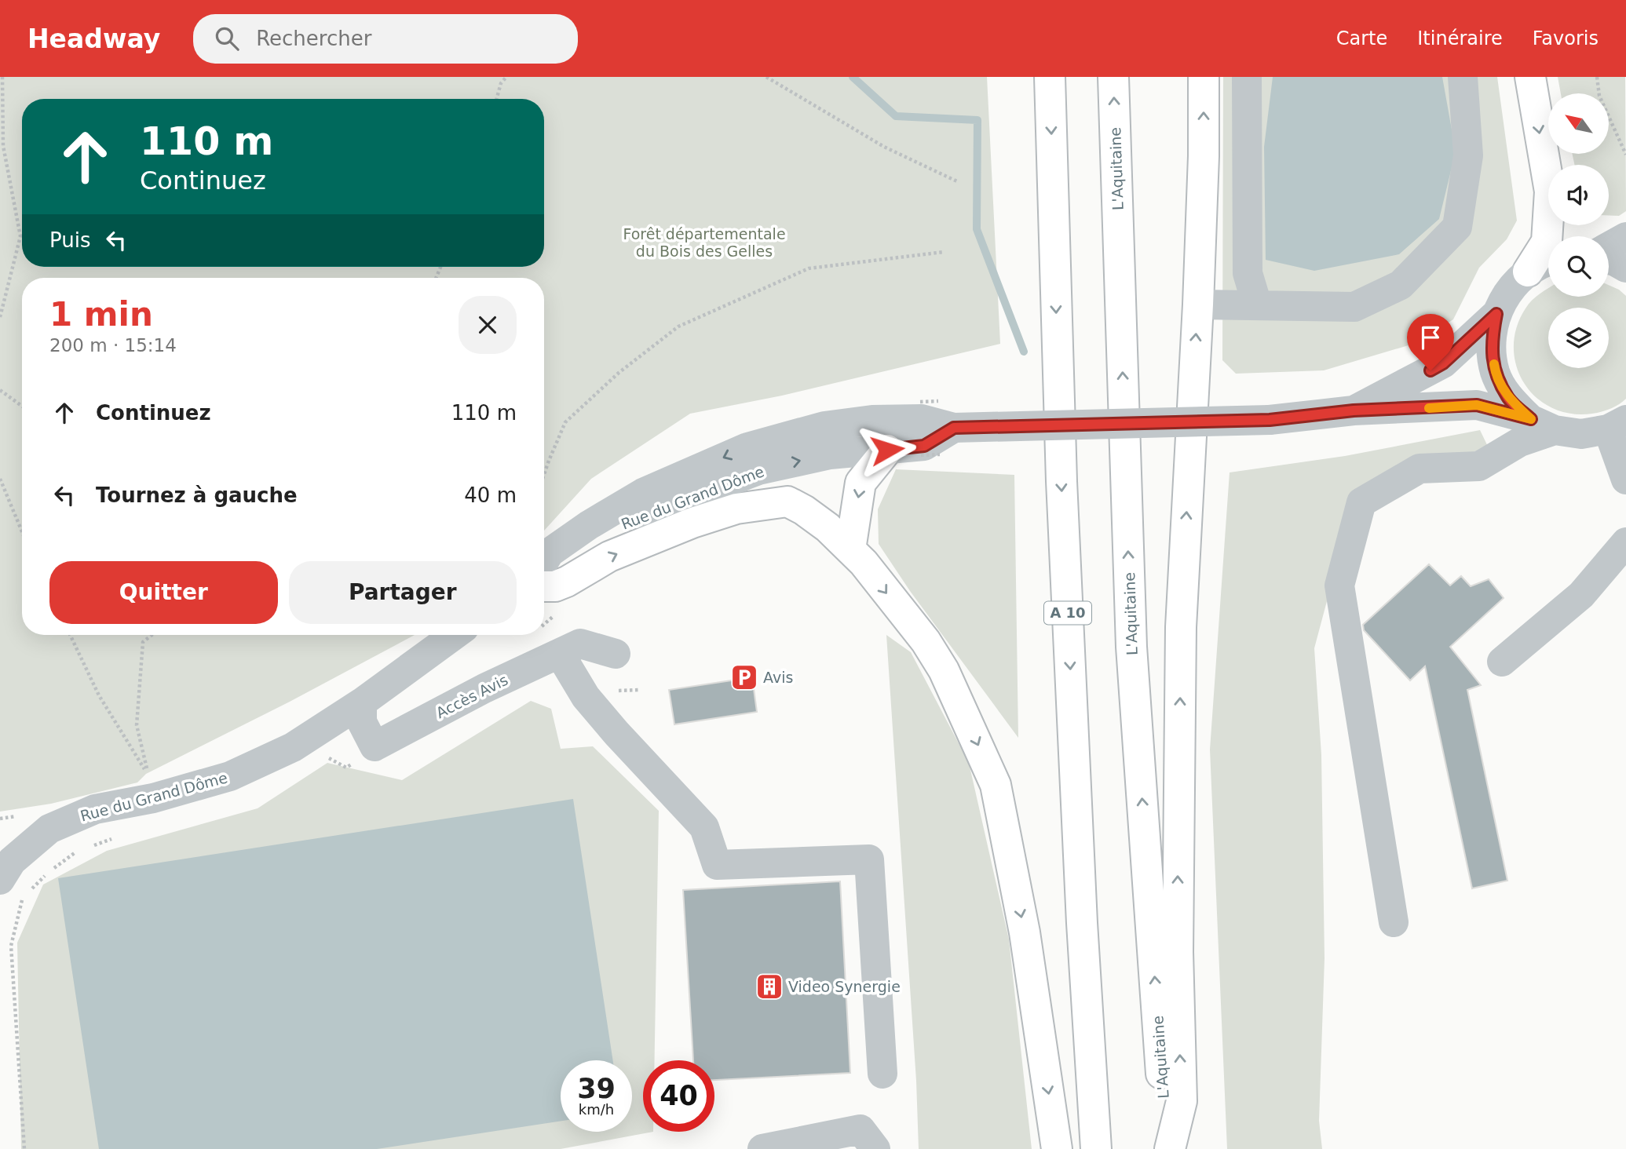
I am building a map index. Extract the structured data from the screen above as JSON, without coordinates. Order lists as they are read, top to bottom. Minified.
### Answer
{"streets":{"highway":["L'Aquitaine","A 10"],"street":["Rue du Grand Dôme","Accès Avis"]},"crossings":[["Rue du Grand Dôme","Accès Avis"]],"parks":["Forêt départementale du Bois des Gelles"],"places":{"parking":["Avis"],"building":["Video Synergie"]},"north":"top left","page":{"header":"Headway","search":"Rechercher","nav":["Carte","Itinéraire","Favoris"],"turn":["110 m","Continuez"],"then":"Puis","heading":["1 min","200 m · 15:14"],"list":[{"name":"Continuez","value":"110 m"},{"name":"Tournez à gauche","value":"40 m"}],"buttons":["Quitter","Partager"],"speed":"39 km/h","limit":"40"}}
